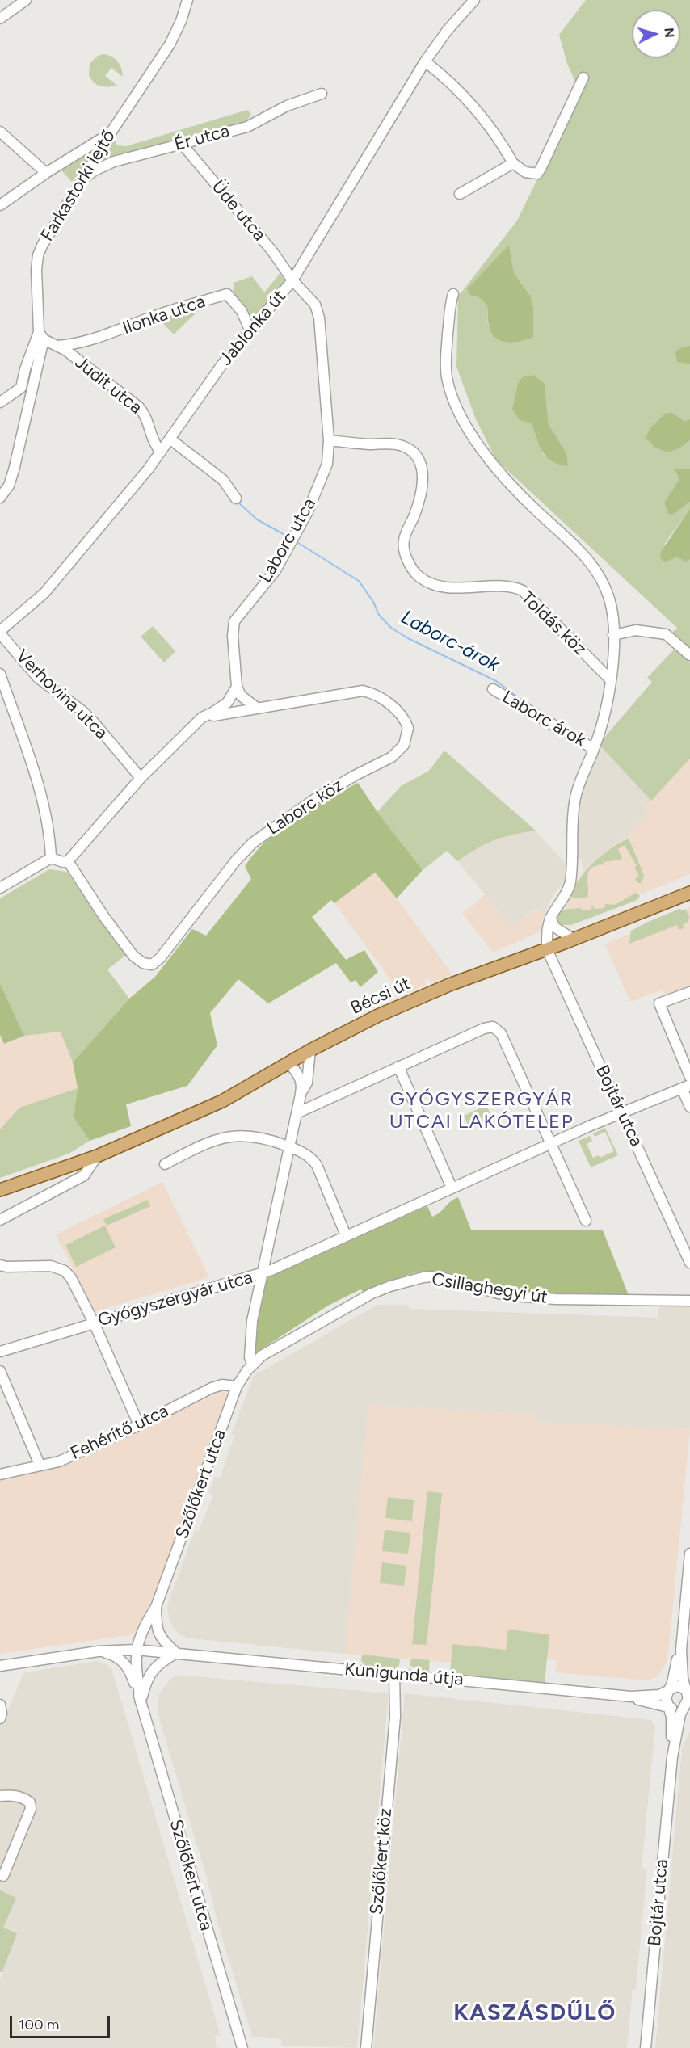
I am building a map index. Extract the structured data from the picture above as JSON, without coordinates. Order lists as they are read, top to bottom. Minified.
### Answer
{"streets":{"main road":["Bécsi út"],"street":["Ér utca","Farkastorki lejtő","Üde utca","Ilonka utca","Jablonka út","Judit utca","Laborc utca","Toldás köz","Verhovina utca","Laborc árok","Laborc köz","Bojtár utca","Csillaghegyi út","Gyógyszergyár utca","Fehérítő utca","Szőlőkert utca","Kunigunda útja","Szőlőkert köz"]},"crossings":[["Ér utca","Farkastorki lejtő"],["Ér utca","Üde utca"],["Farkastorki lejtő","Judit utca"],["Üde utca","Jablonka út"],["Üde utca","Laborc utca"],["Ilonka utca","Jablonka út"],["Ilonka utca","Judit utca"],["Jablonka út","Judit utca"],["Jablonka út","Laborc utca"],["Jablonka út","Verhovina utca"],["Laborc utca","Toldás köz"],["Bécsi út","Bojtár utca"],["Bojtár utca","Gyógyszergyár utca"],["Bojtár utca","Kunigunda útja"],["Csillaghegyi út","Szőlőkert utca"],["Fehérítő utca","Szőlőkert utca"],["Szőlőkert utca","Kunigunda útja"],["Kunigunda útja","Szőlőkert köz"]],"districts":["GYÓGYSZERGYÁR UTCAI LAKÓTELEP","KASZÁSDŰLŐ"],"water":["Laborc-árok"],"scale_bar":"100 m","north":"right"}
